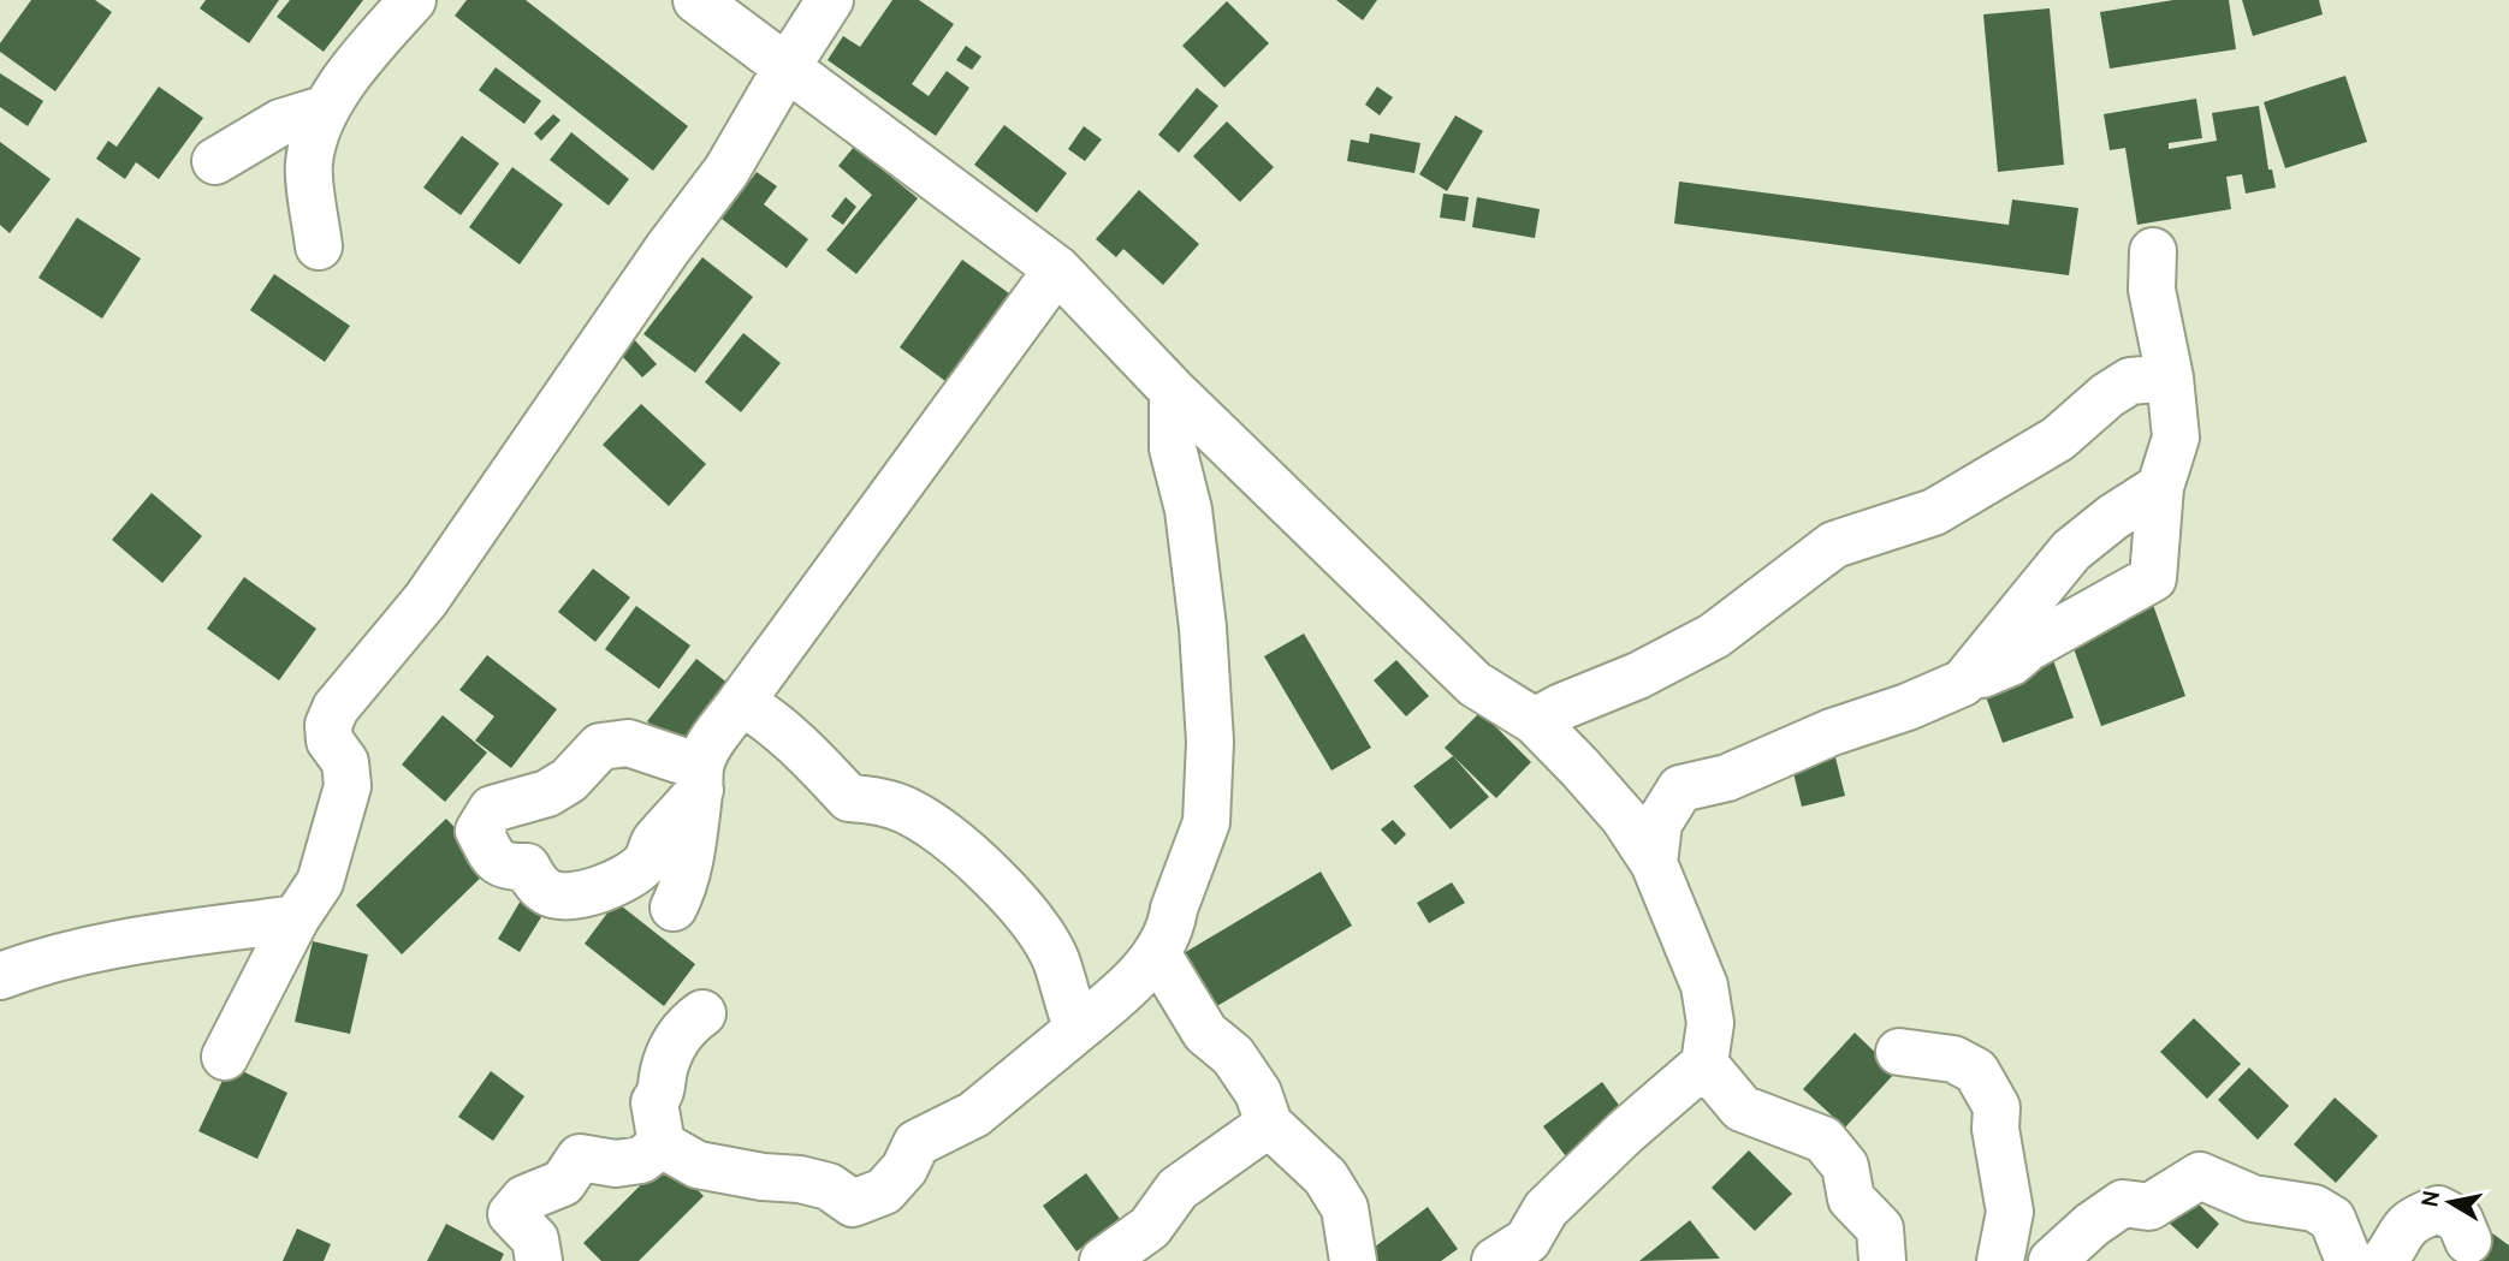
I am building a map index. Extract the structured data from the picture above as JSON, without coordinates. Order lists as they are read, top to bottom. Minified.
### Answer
{"north":"left"}
